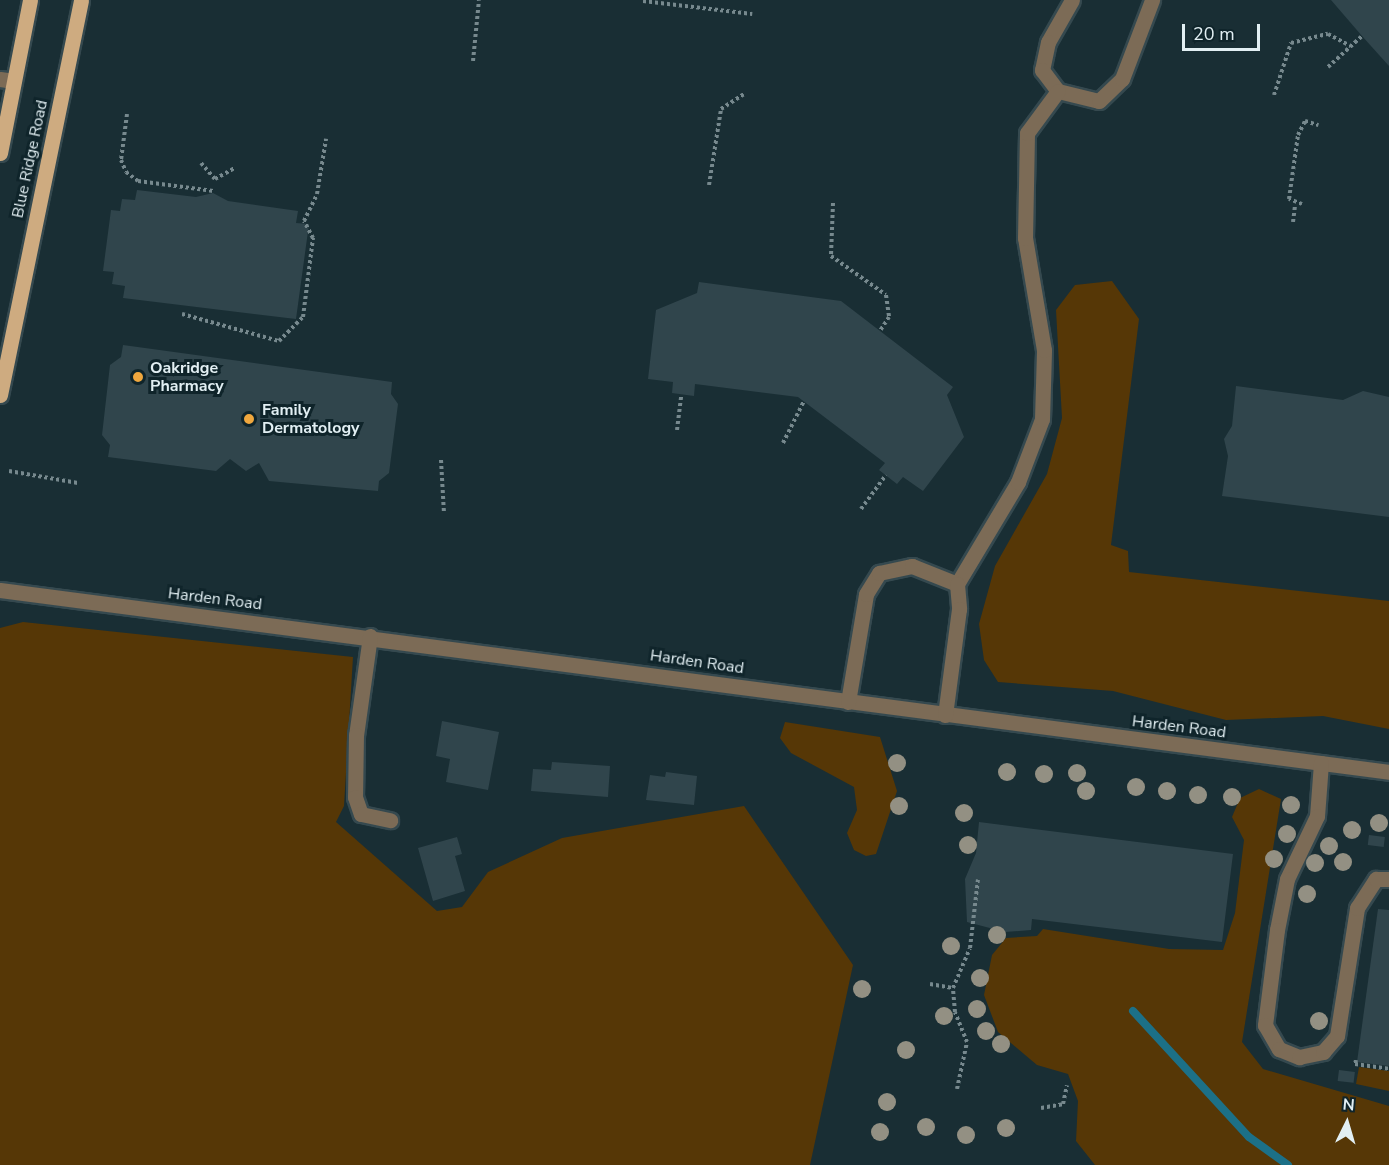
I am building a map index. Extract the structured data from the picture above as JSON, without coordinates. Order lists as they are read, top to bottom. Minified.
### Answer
{"streets":{"main road":["Blue Ridge Road"],"street":["Harden Road"]},"places":["Oakridge Pharmacy","Family Dermatology"],"scale_bar":"20 m","north":"top"}
